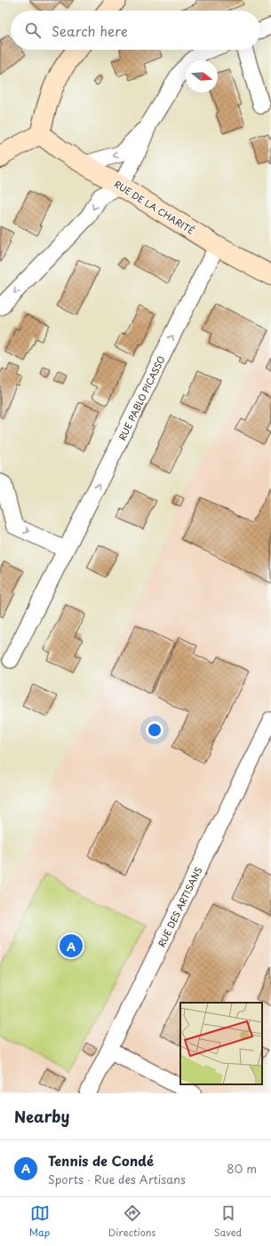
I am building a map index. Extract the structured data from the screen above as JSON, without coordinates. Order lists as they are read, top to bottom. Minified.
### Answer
{"streets":{"street":["RUE DE LA CHARITÉ","RUE PABLO PICASSO","RUE DES ARTISANS"]},"crossings":[["RUE DE LA CHARITÉ","RUE PABLO PICASSO"]],"one_way":["RUE PABLO PICASSO"],"north":"right","page":{"search":"Search here","pins":"A","heading":"Nearby","list":[{"mark":"A","name":"Tennis de Condé","note":"Sports · Rue des Artisans","value":"80 m"}],"nav":["Map","Directions","Saved"]}}
